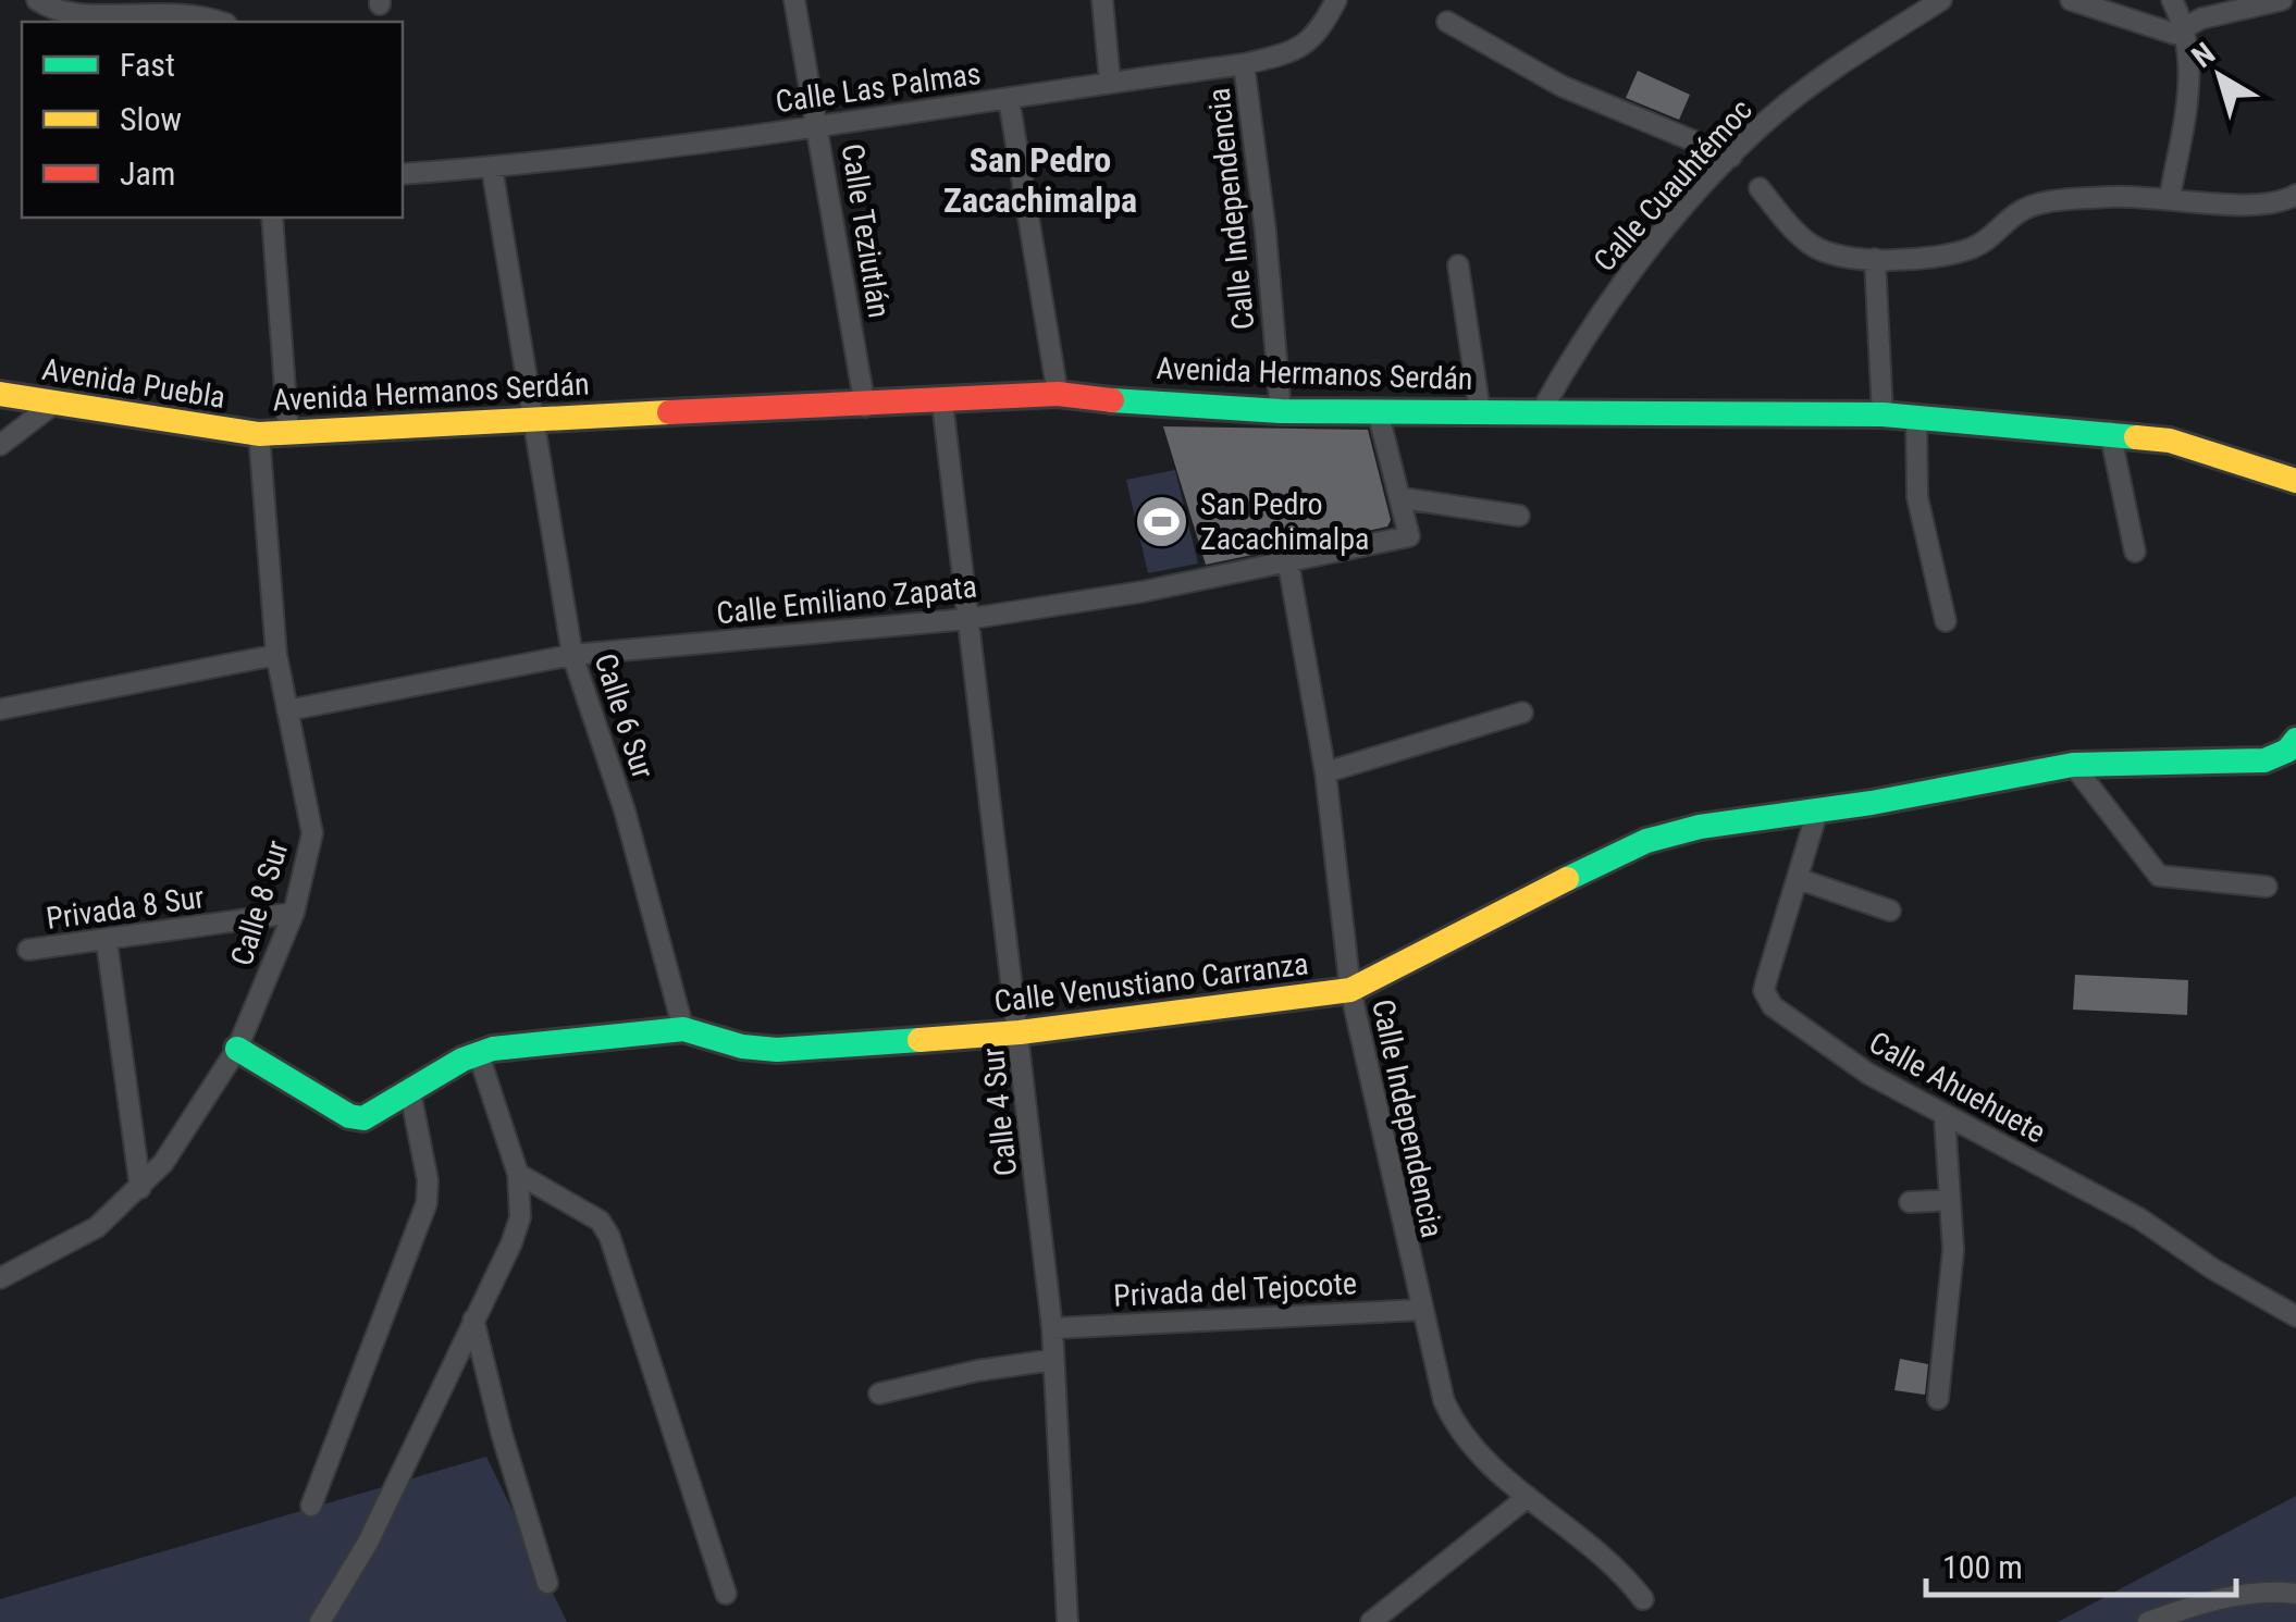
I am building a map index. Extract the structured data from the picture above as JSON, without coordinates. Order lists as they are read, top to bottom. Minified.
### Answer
{"streets":{"street":["Calle Las Palmas","Calle Cuauhtémoc","Calle Independencia","Calle Teziutlán","Avenida Hermanos Serdán","Avenida Puebla","Calle Emiliano Zapata","Calle 6 Sur","Calle 8 Sur","Privada 8 Sur","Calle Venustiano Carranza","Calle Ahuehuete","Calle 4 Sur","Privada del Tejocote"]},"crossings":[["Calle Las Palmas","Calle Independencia"],["Calle Las Palmas","Calle Teziutlán"],["Calle Las Palmas","Calle 6 Sur"],["Calle Cuauhtémoc","Avenida Hermanos Serdán"],["Calle Independencia","Avenida Hermanos Serdán"],["Calle Independencia","Calle Emiliano Zapata"],["Calle Independencia","Calle Venustiano Carranza"],["Calle Independencia","Privada del Tejocote"],["Calle Teziutlán","Avenida Hermanos Serdán"],["Avenida Hermanos Serdán","Avenida Puebla"],["Avenida Hermanos Serdán","Calle 6 Sur"],["Avenida Hermanos Serdán","Calle 8 Sur"],["Avenida Hermanos Serdán","Calle 4 Sur"],["Avenida Puebla","Calle 8 Sur"],["Calle Emiliano Zapata","Calle 6 Sur"],["Calle Emiliano Zapata","Calle 8 Sur"],["Calle Emiliano Zapata","Calle 4 Sur"],["Calle 6 Sur","Calle Venustiano Carranza"],["Calle 8 Sur","Privada 8 Sur"],["Calle 8 Sur","Calle Venustiano Carranza"],["Calle Venustiano Carranza","Calle Ahuehuete"],["Calle Venustiano Carranza","Calle 4 Sur"],["Calle 4 Sur","Privada del Tejocote"]],"districts":["San Pedro Zacachimalpa"],"places":{"sports":["San Pedro Zacachimalpa"]},"legend":["Fast","Slow","Jam"],"scale_bar":"100 m","north":"top left"}
